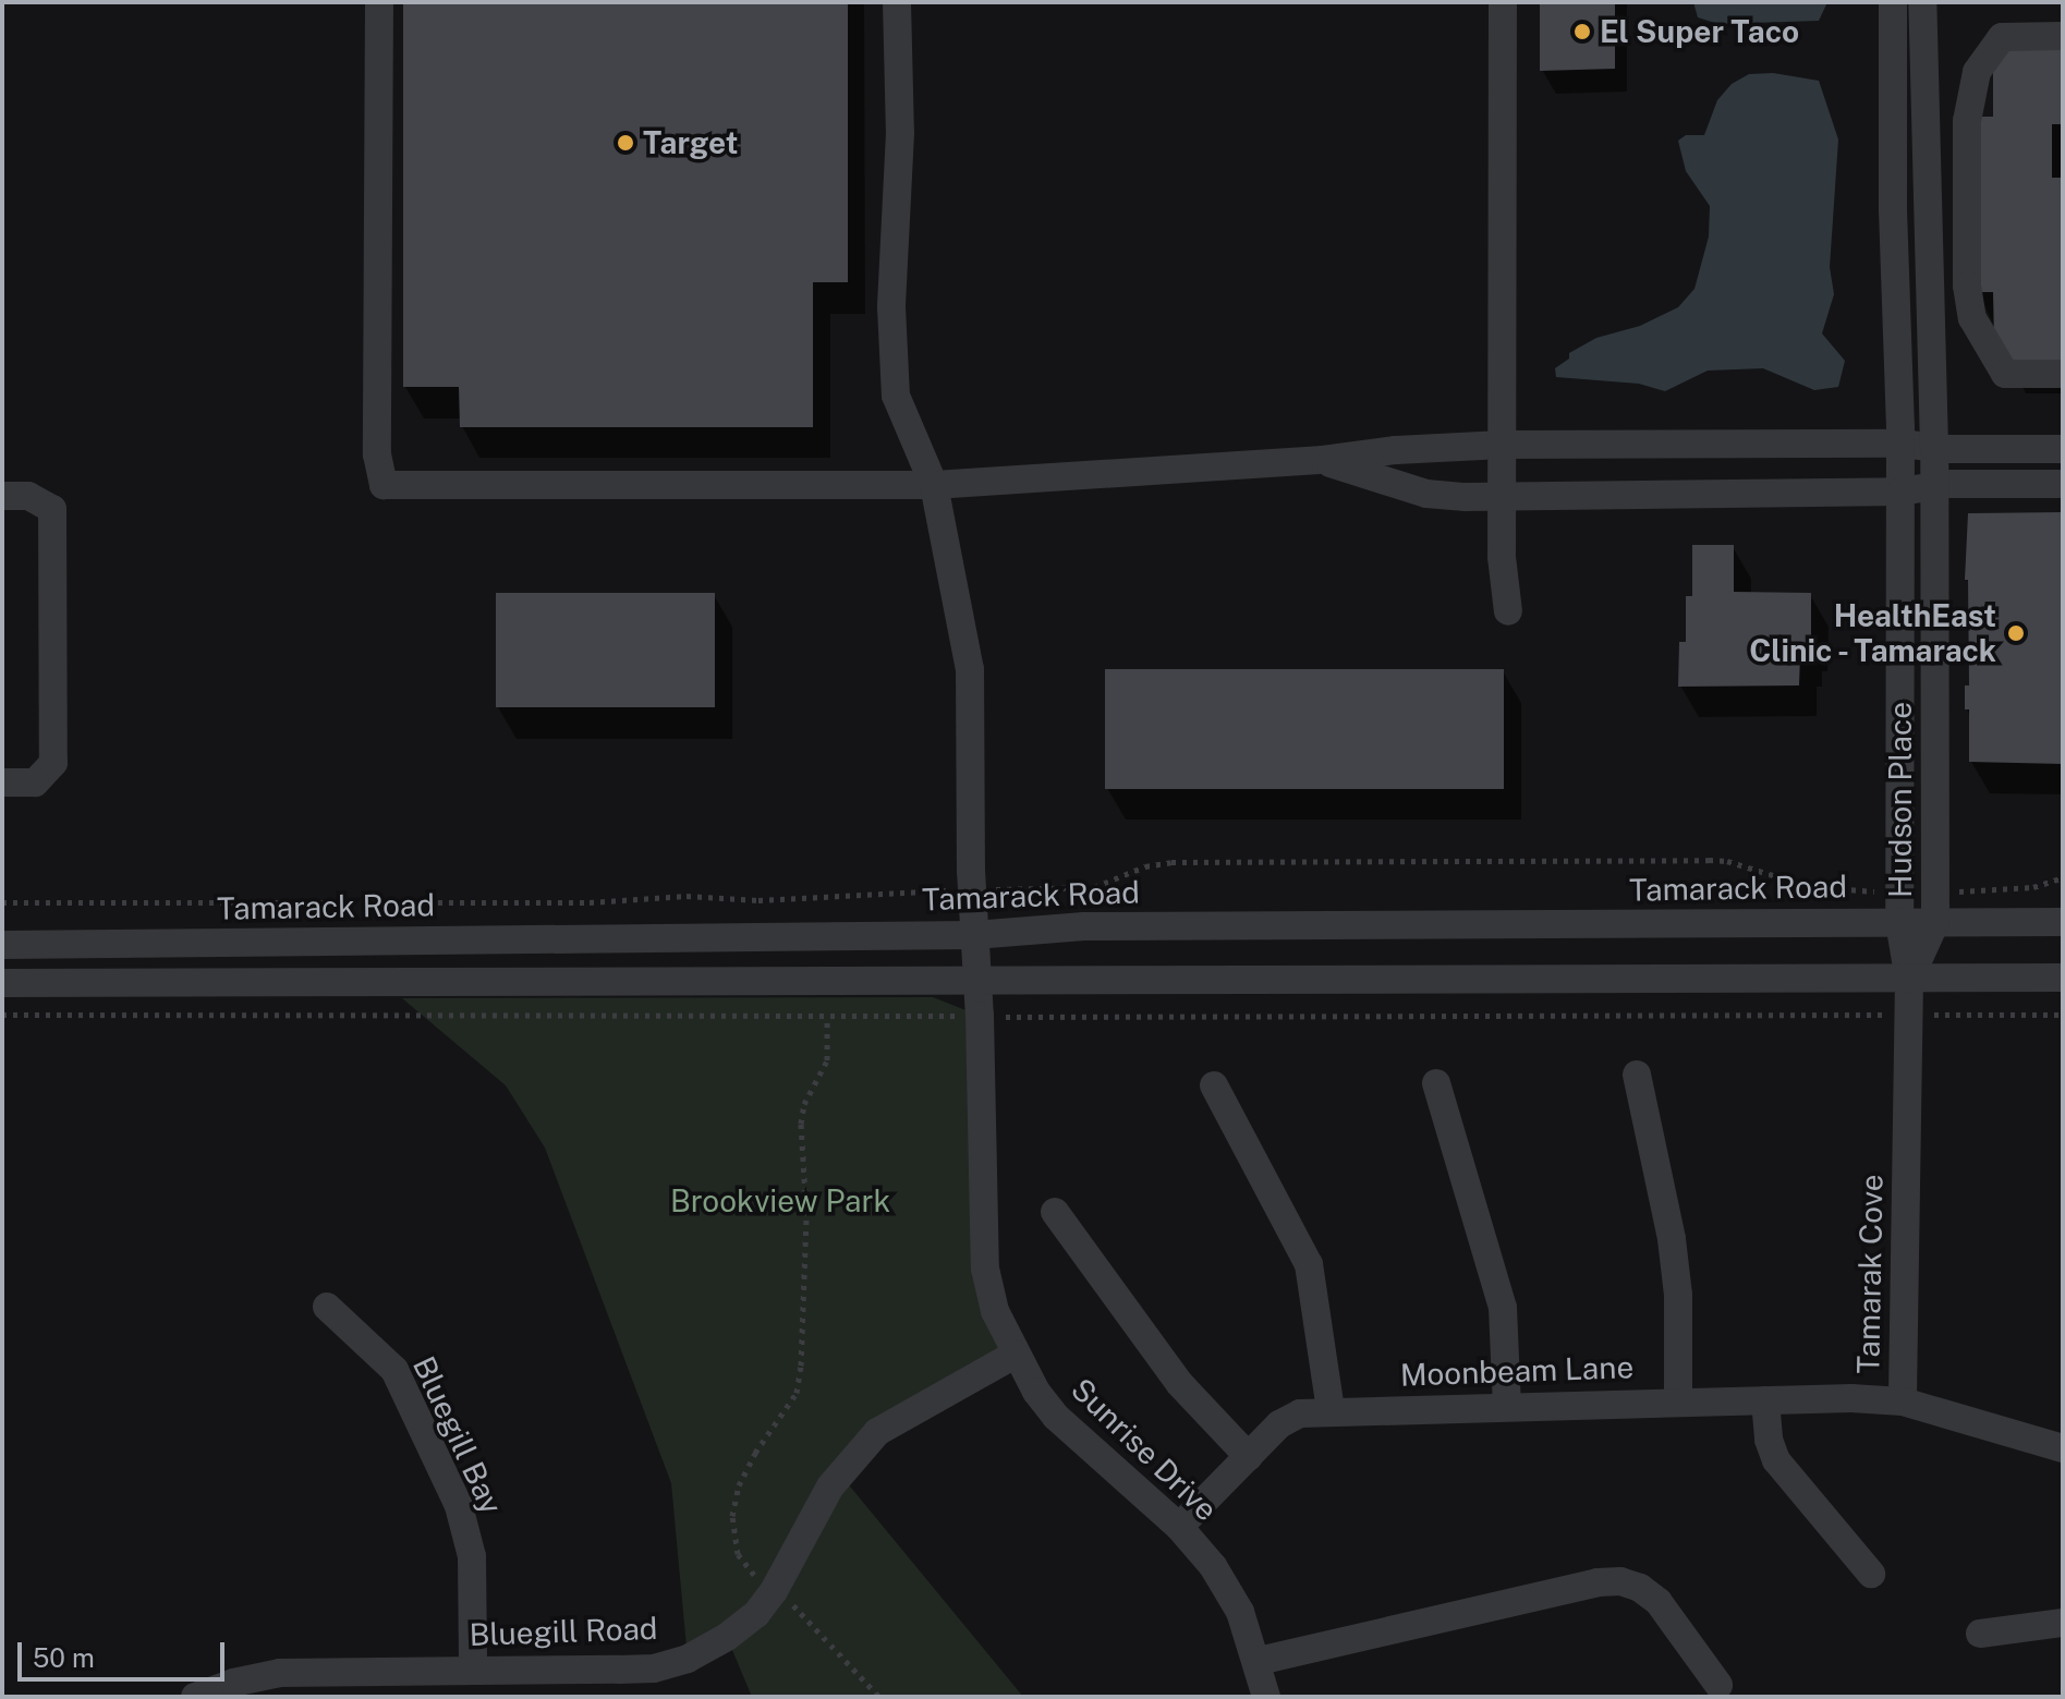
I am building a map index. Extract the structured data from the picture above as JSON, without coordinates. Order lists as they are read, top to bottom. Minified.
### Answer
{"streets":{"street":["Hudson Place","Tamarack Road","Tamarak Cove","Moonbeam Lane","Bluegill Bay","Sunrise Drive","Bluegill Road"]},"crossings":[["Hudson Place","Tamarack Road"],["Hudson Place","Tamarak Cove"],["Tamarack Road","Sunrise Drive"],["Tamarak Cove","Moonbeam Lane"],["Moonbeam Lane","Sunrise Drive"],["Bluegill Bay","Bluegill Road"],["Sunrise Drive","Bluegill Road"]],"parks":["Brookview Park"],"places":["El Super Taco","Target","HealthEast Clinic - Tamarack"],"scale_bar":"50 m"}
